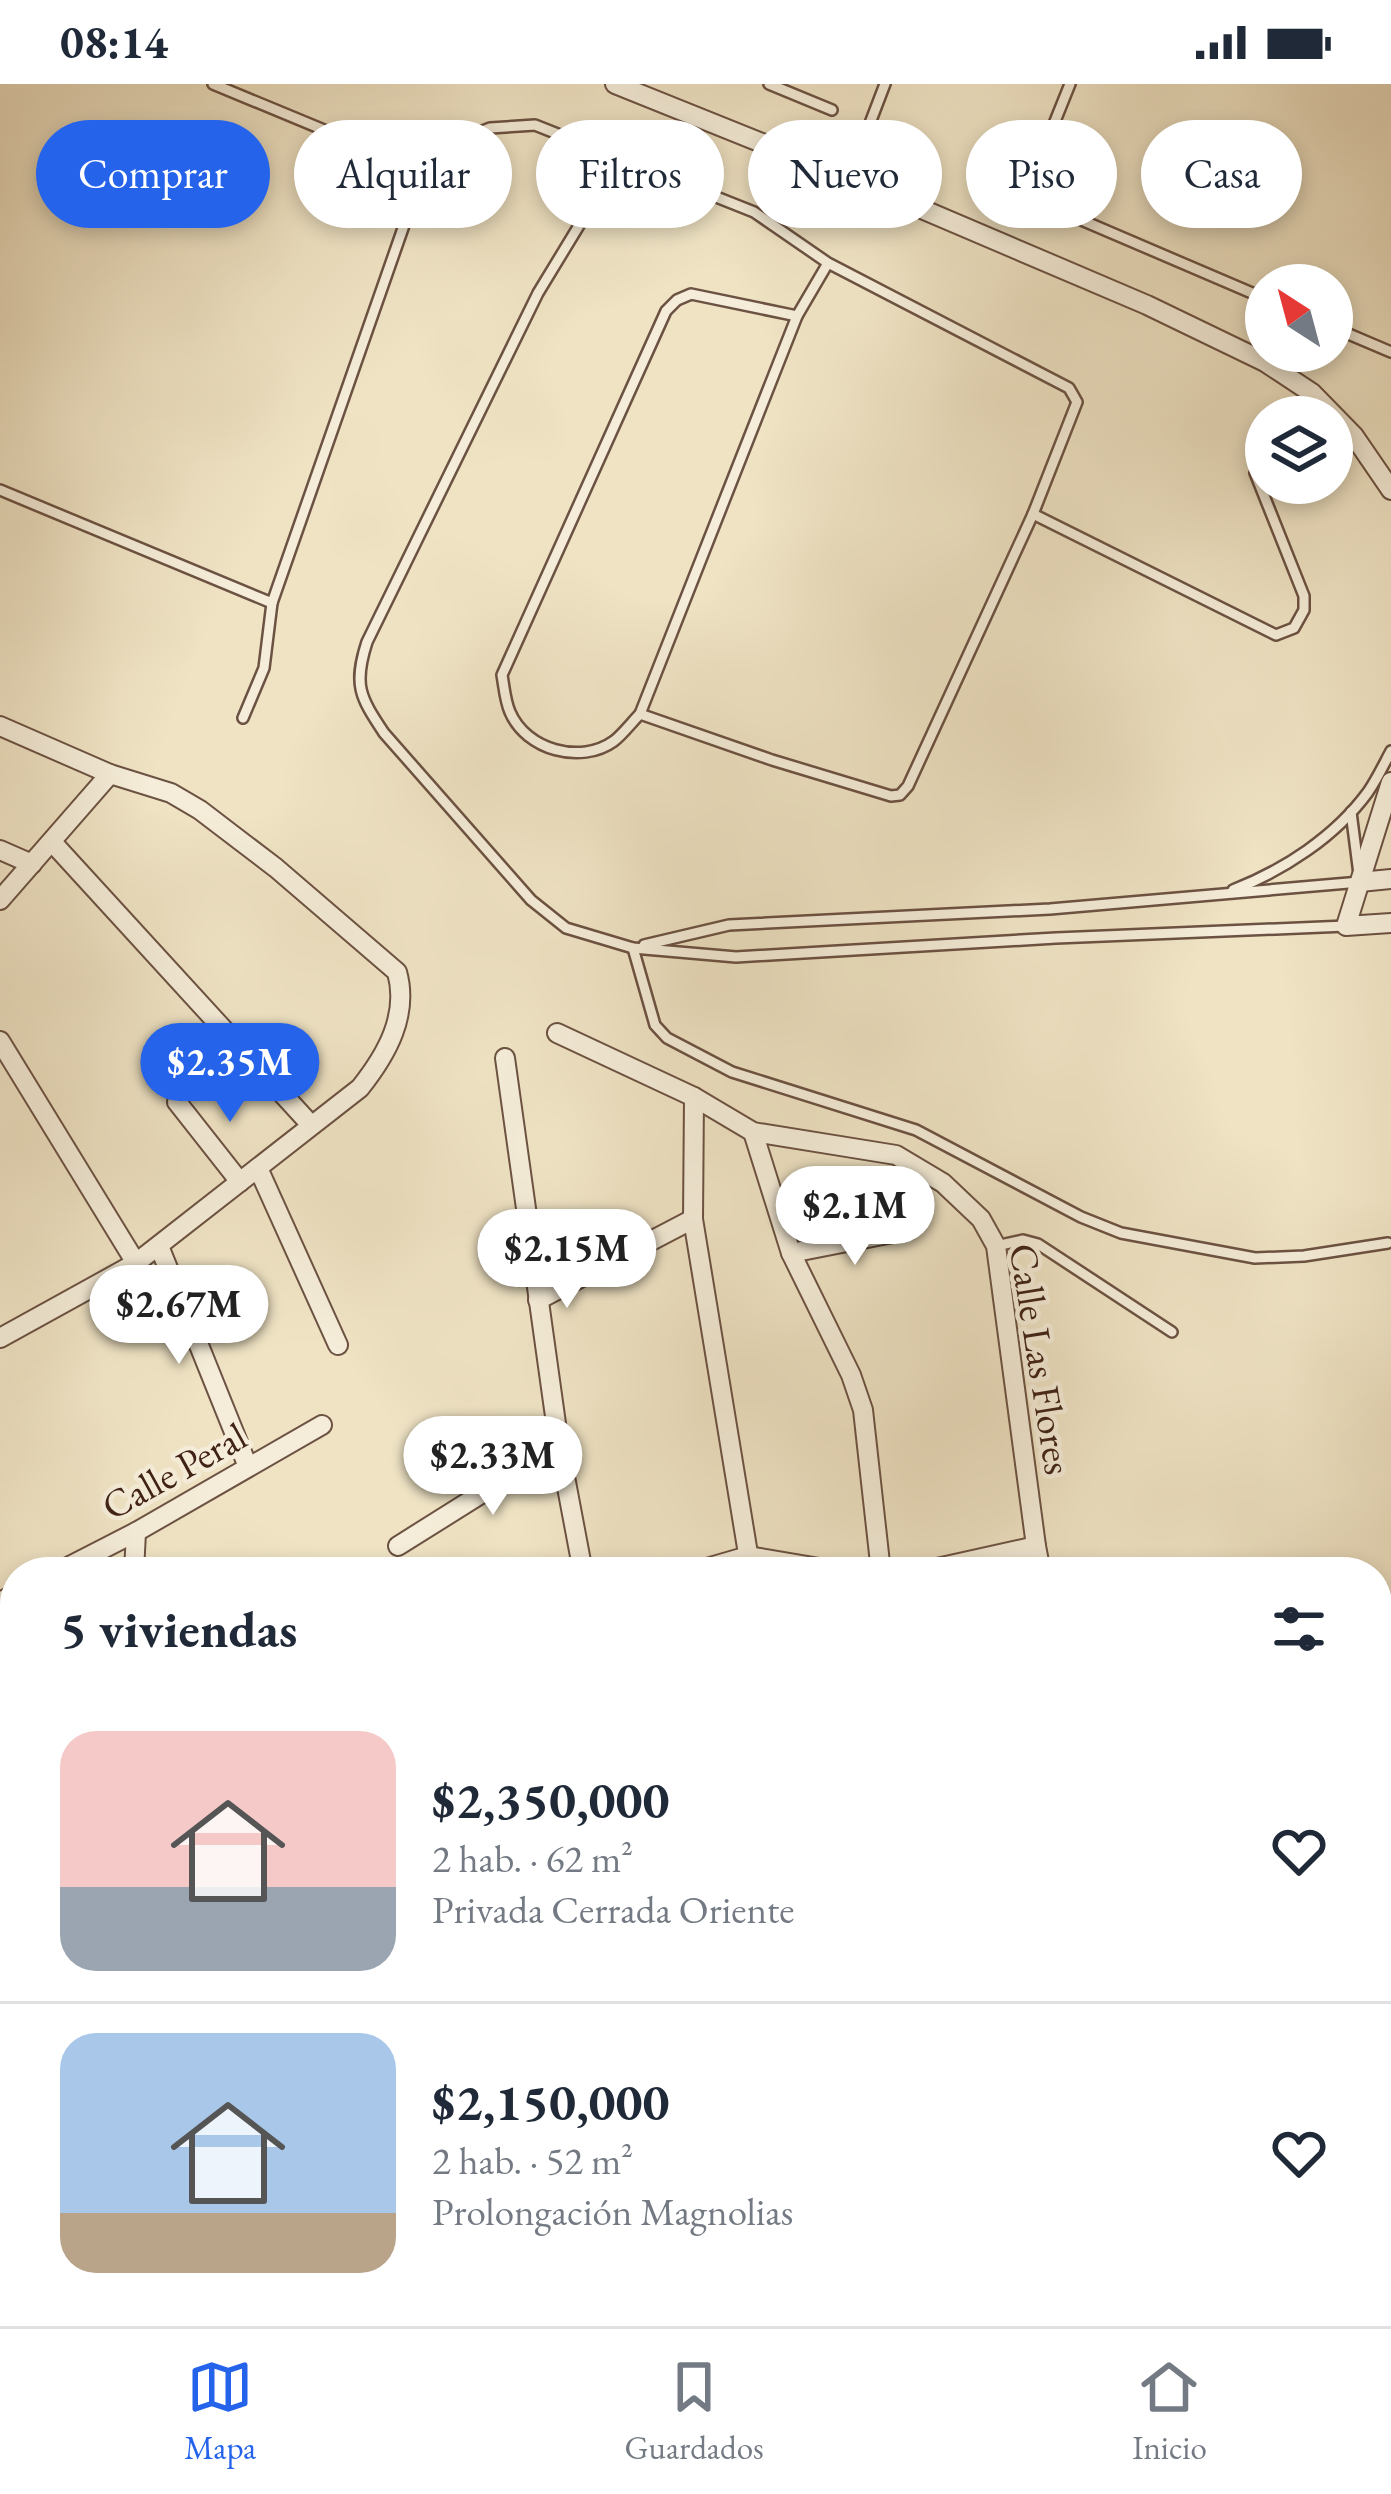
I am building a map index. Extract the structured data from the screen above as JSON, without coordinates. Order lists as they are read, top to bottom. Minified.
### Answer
{"streets":{"street":["Calle Las Flores","Calle Peral"]},"north":"top left","page":{"status":"08:14","chip":["Comprar","Alquilar","Filtros","Nuevo","Piso","Casa"],"price":["$2.35M","$2.1M","$2.15M","$2.67M","$2.33M"],"heading":"5 viviendas","list":[{"name":"$2,350,000","note":"2 hab. · 62 m² · Privada Cerrada Oriente"},{"name":"$2,150,000","note":"2 hab. · 52 m² · Prolongación Magnolias"}],"tabs":["Mapa","Guardados","Inicio"]}}
